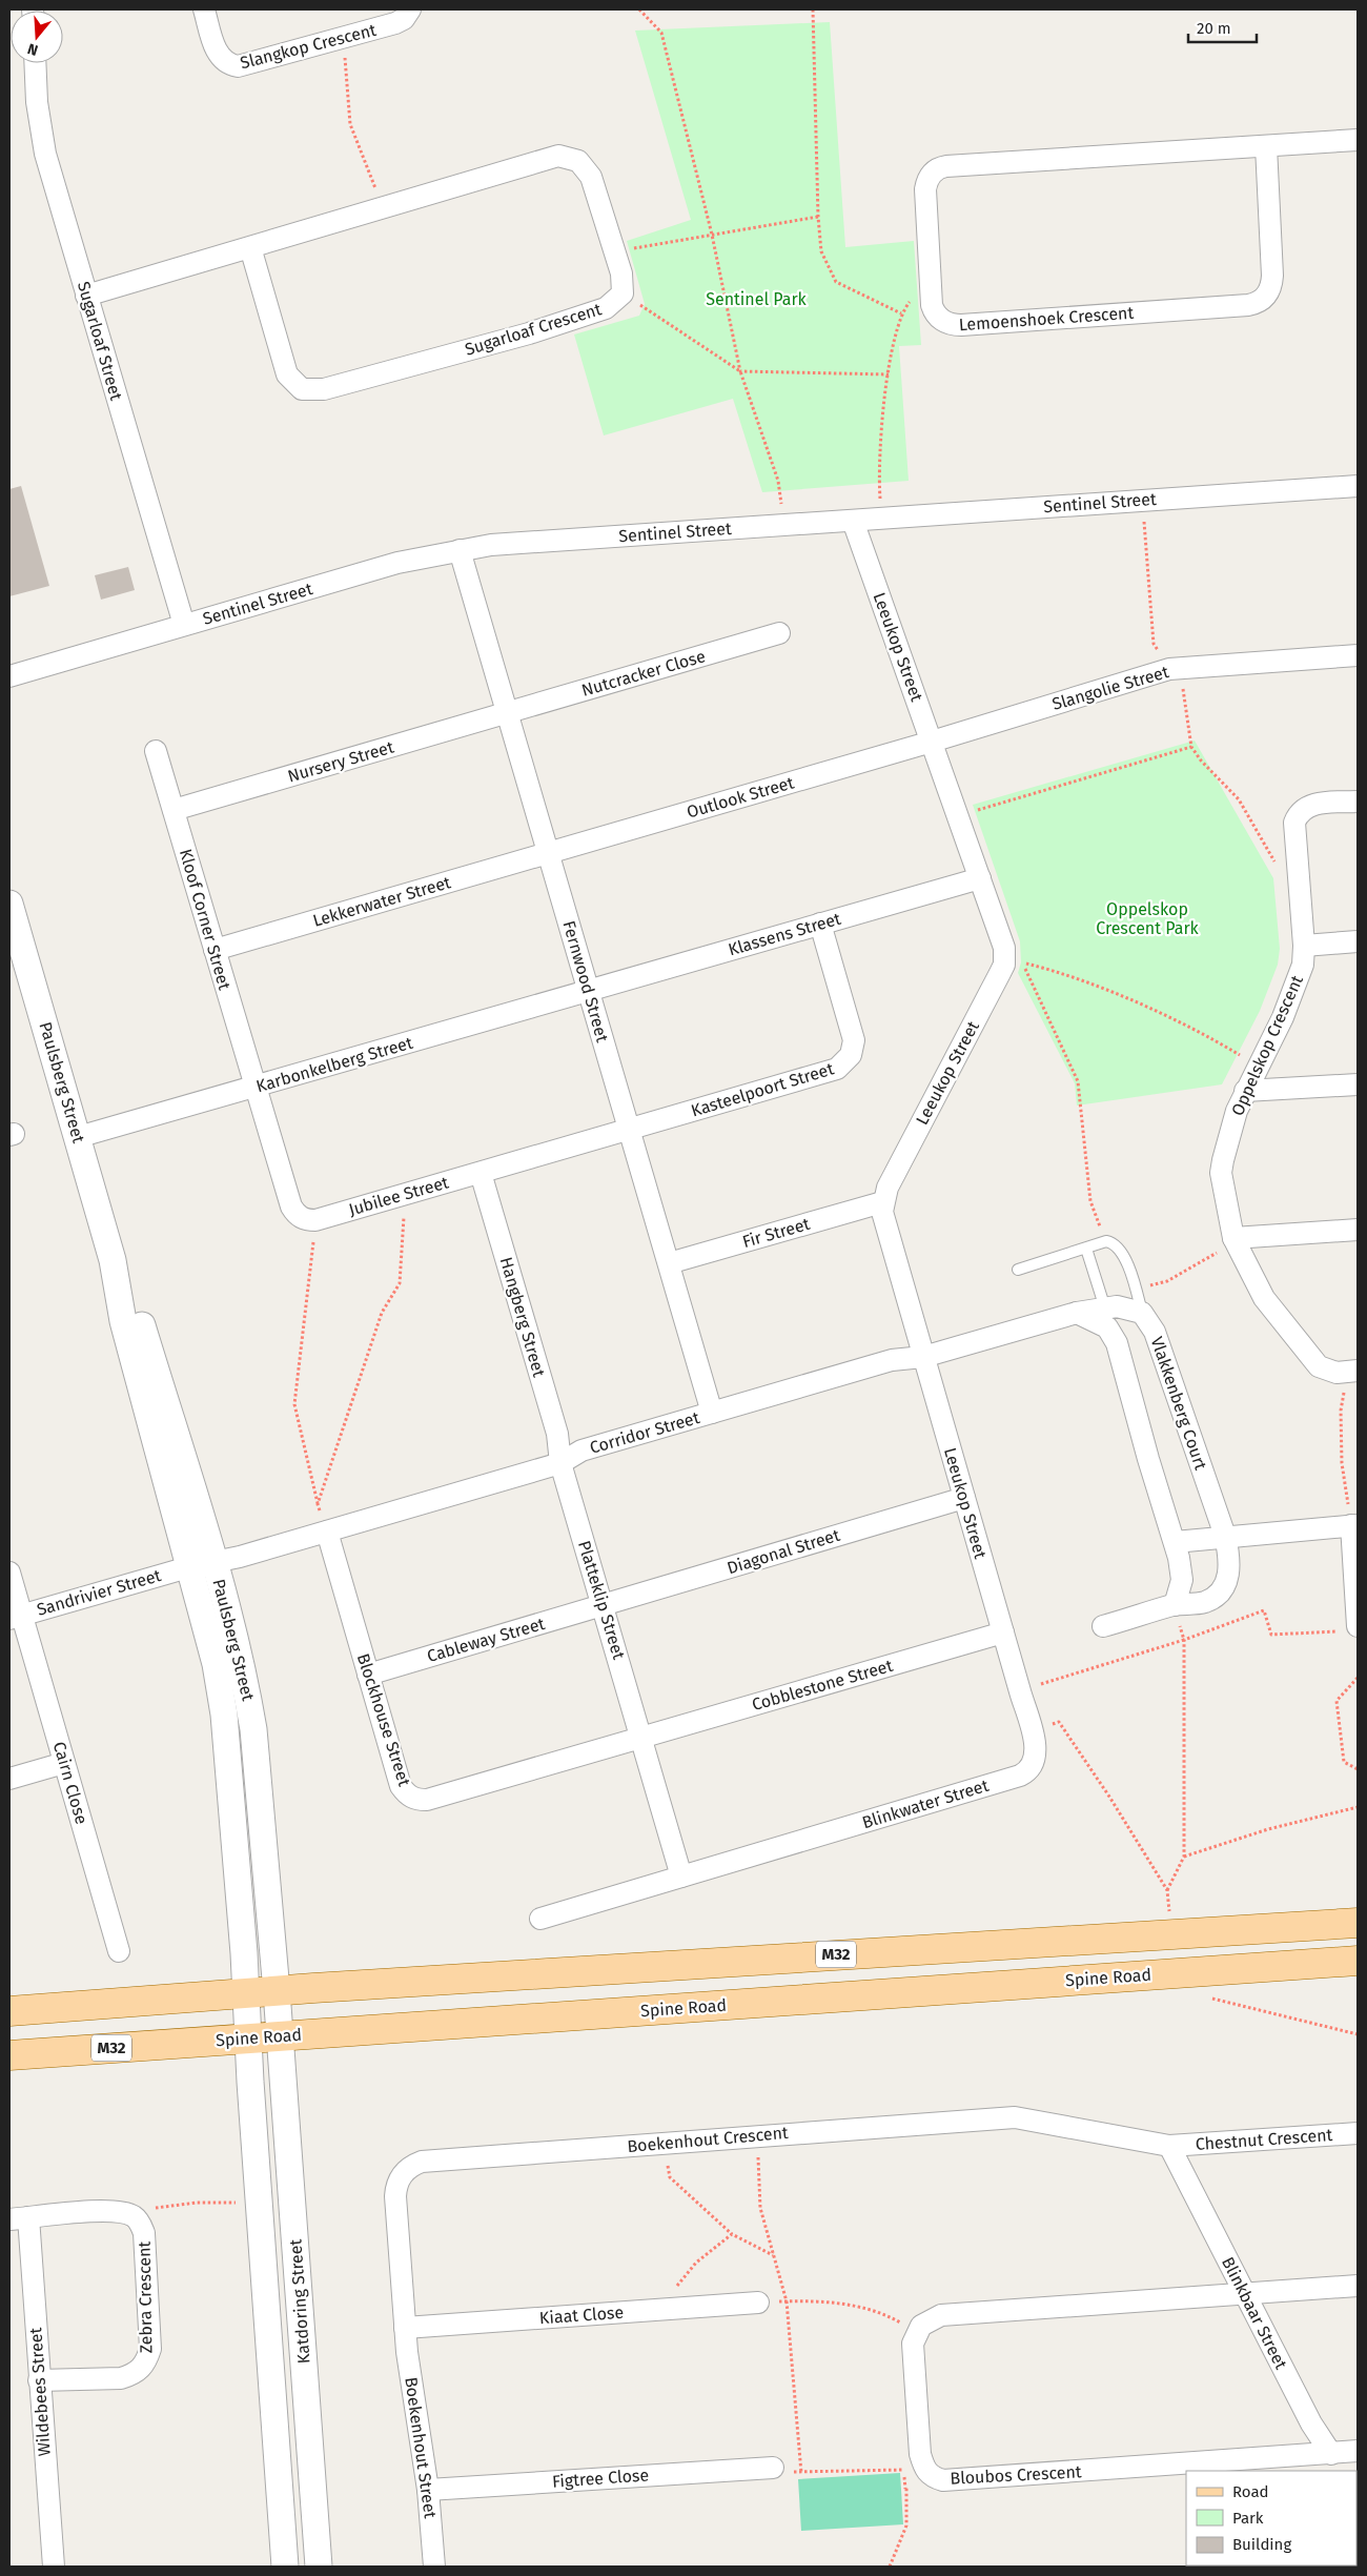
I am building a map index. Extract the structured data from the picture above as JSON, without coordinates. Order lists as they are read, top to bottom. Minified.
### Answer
{"streets":{"main road":["M32","Spine Road"],"street":["Slangkop Crescent","Lemoenshoek Crescent","Sugarloaf Crescent","Sugarloaf Street","Sentinel Street","Leeukop Street","Nutcracker Close","Slangolie Street","Nursery Street","Outlook Street","Lekkerwater Street","Kloof Corner Street","Klassens Street","Fernwood Street","Oppelskop Crescent","Karbonkelberg Street","Paulsberg Street","Kasteelpoort Street","Jubilee Street","Fir Street","Hangberg Street","Vlakkenberg Court","Corridor Street","Diagonal Street","Sandrivier Street","Platteklip Street","Cableway Street","Cobblestone Street","Blockhouse Street","Cairn Close","Blinkwater Street","Boekenhout Crescent","Chestnut Crescent","Zebra Crescent","Katdoring Street","Blinkbaar Street","Kiaat Close","Wildebees Street","Boekenhout Street","Bloubos Crescent","Figtree Close"]},"crossings":[["Sugarloaf Crescent","Sugarloaf Street"],["Sugarloaf Street","Sentinel Street"],["Sentinel Street","Leeukop Street"],["Sentinel Street","Fernwood Street"],["Leeukop Street","Slangolie Street"],["Leeukop Street","Outlook Street"],["Leeukop Street","Klassens Street"],["Leeukop Street","Fir Street"],["Leeukop Street","Corridor Street"],["Leeukop Street","Diagonal Street"],["Leeukop Street","Cobblestone Street"],["Leeukop Street","Blinkwater Street"],["Nutcracker Close","Nursery Street"],["Nutcracker Close","Fernwood Street"],["Slangolie Street","Outlook Street"],["Nursery Street","Kloof Corner Street"],["Nursery Street","Fernwood Street"],["Outlook Street","Lekkerwater Street"],["Outlook Street","Fernwood Street"],["Lekkerwater Street","Kloof Corner Street"],["Lekkerwater Street","Fernwood Street"],["Kloof Corner Street","Karbonkelberg Street"],["Klassens Street","Fernwood Street"],["Klassens Street","Karbonkelberg Street"],["Klassens Street","Kasteelpoort Street"],["Fernwood Street","Karbonkelberg Street"],["Fernwood Street","Kasteelpoort Street"],["Fernwood Street","Jubilee Street"],["Fernwood Street","Fir Street"],["Fernwood Street","Corridor Street"],["Karbonkelberg Street","Paulsberg Street"],["Paulsberg Street","Corridor Street"],["Paulsberg Street","Sandrivier Street"],["Paulsberg Street","M32"],["Paulsberg Street","Spine Road"],["Paulsberg Street","Katdoring Street"],["Kasteelpoort Street","Jubilee Street"],["Jubilee Street","Hangberg Street"],["Hangberg Street","Corridor Street"],["Hangberg Street","Platteklip Street"],["Corridor Street","Sandrivier Street"],["Corridor Street","Platteklip Street"],["Corridor Street","Blockhouse Street"],["Diagonal Street","Platteklip Street"],["Diagonal Street","Cableway Street"],["Sandrivier Street","Cairn Close"],["Platteklip Street","Cableway Street"],["Platteklip Street","Cobblestone Street"],["Platteklip Street","Blockhouse Street"],["Cableway Street","Blockhouse Street"],["Cobblestone Street","Blockhouse Street"],["Cobblestone Street","Blinkwater Street"],["Spine Road","Katdoring Street"],["Boekenhout Crescent","Chestnut Crescent"],["Boekenhout Crescent","Blinkbaar Street"],["Boekenhout Crescent","Kiaat Close"],["Boekenhout Crescent","Boekenhout Street"],["Chestnut Crescent","Blinkbaar Street"],["Zebra Crescent","Wildebees Street"],["Blinkbaar Street","Bloubos Crescent"],["Kiaat Close","Boekenhout Street"],["Boekenhout Street","Figtree Close"]],"parks":["Sentinel Park","Oppelskop Crescent Park"],"legend":["Road","Park","Building"],"scale_bar":"20 m","north":"bottom"}
